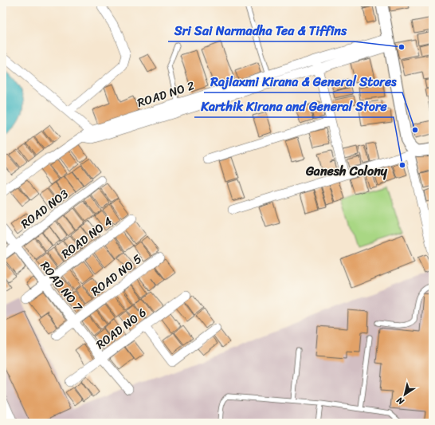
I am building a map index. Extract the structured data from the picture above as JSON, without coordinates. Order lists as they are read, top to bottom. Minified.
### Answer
{"streets":{"street":["ROAD NO 2","ROAD NO3","ROAD NO 4","ROAD NO 5","ROAD NO 7","ROAD NO 6"]},"crossings":[["ROAD NO3","ROAD NO 7"],["ROAD NO 4","ROAD NO 7"],["ROAD NO 5","ROAD NO 7"],["ROAD NO 7","ROAD NO 6"]],"districts":["Ganesh Colony"],"places":["Sri Sai Narmadha Tea & Tiffins","Rajlaxmi Kirana & General Stores","Karthik Kirana and General Store"],"north":"bottom left"}
